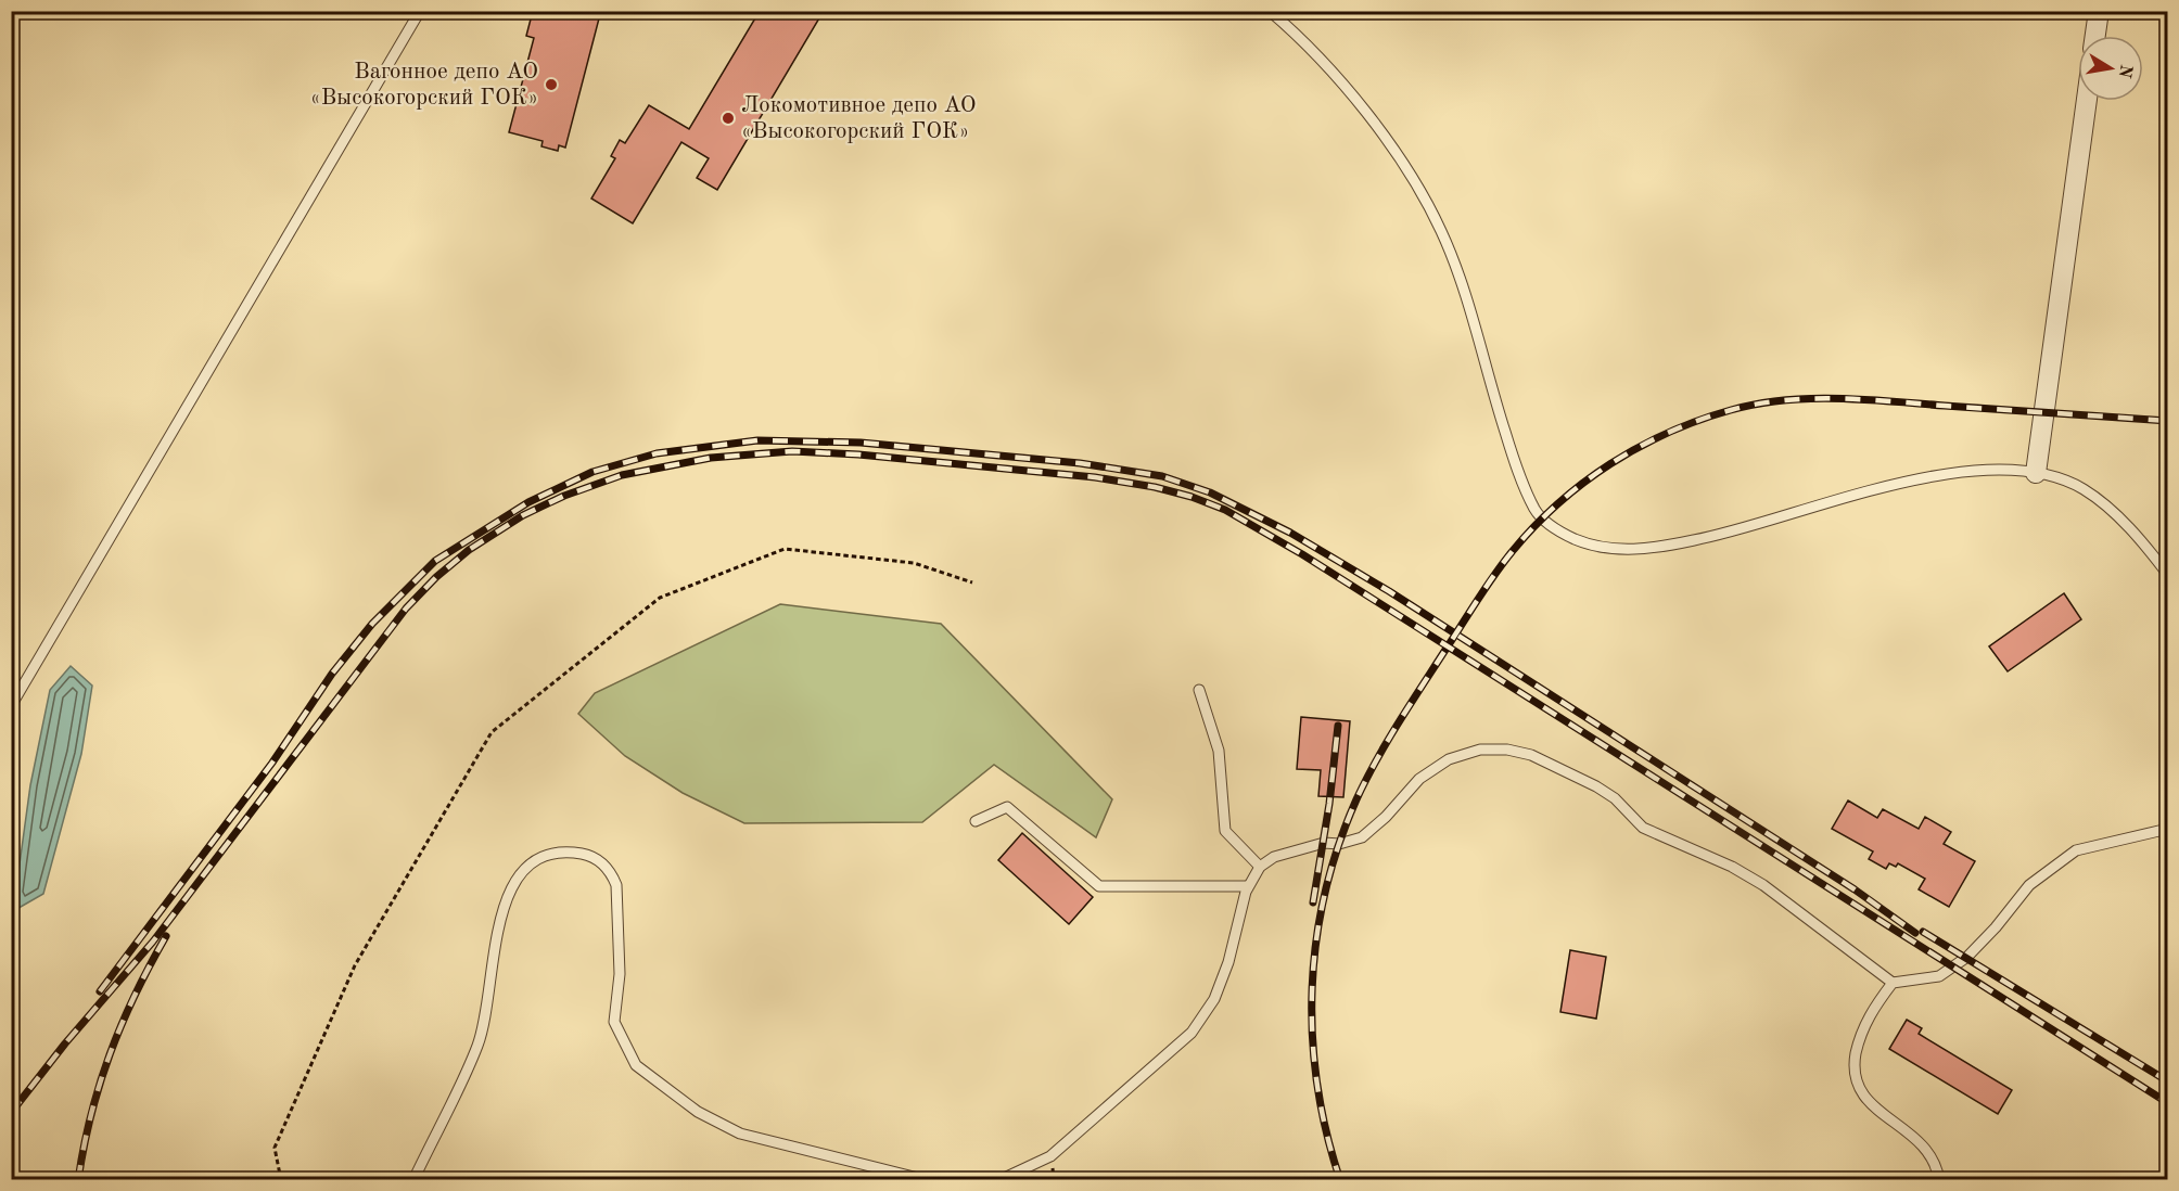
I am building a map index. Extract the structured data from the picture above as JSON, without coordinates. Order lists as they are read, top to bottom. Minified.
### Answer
{"places":["Вагонное депо АО «Высокогорский ГОК»","Локомотивное депо АО «Высокогорский ГОК»"],"north":"right"}
